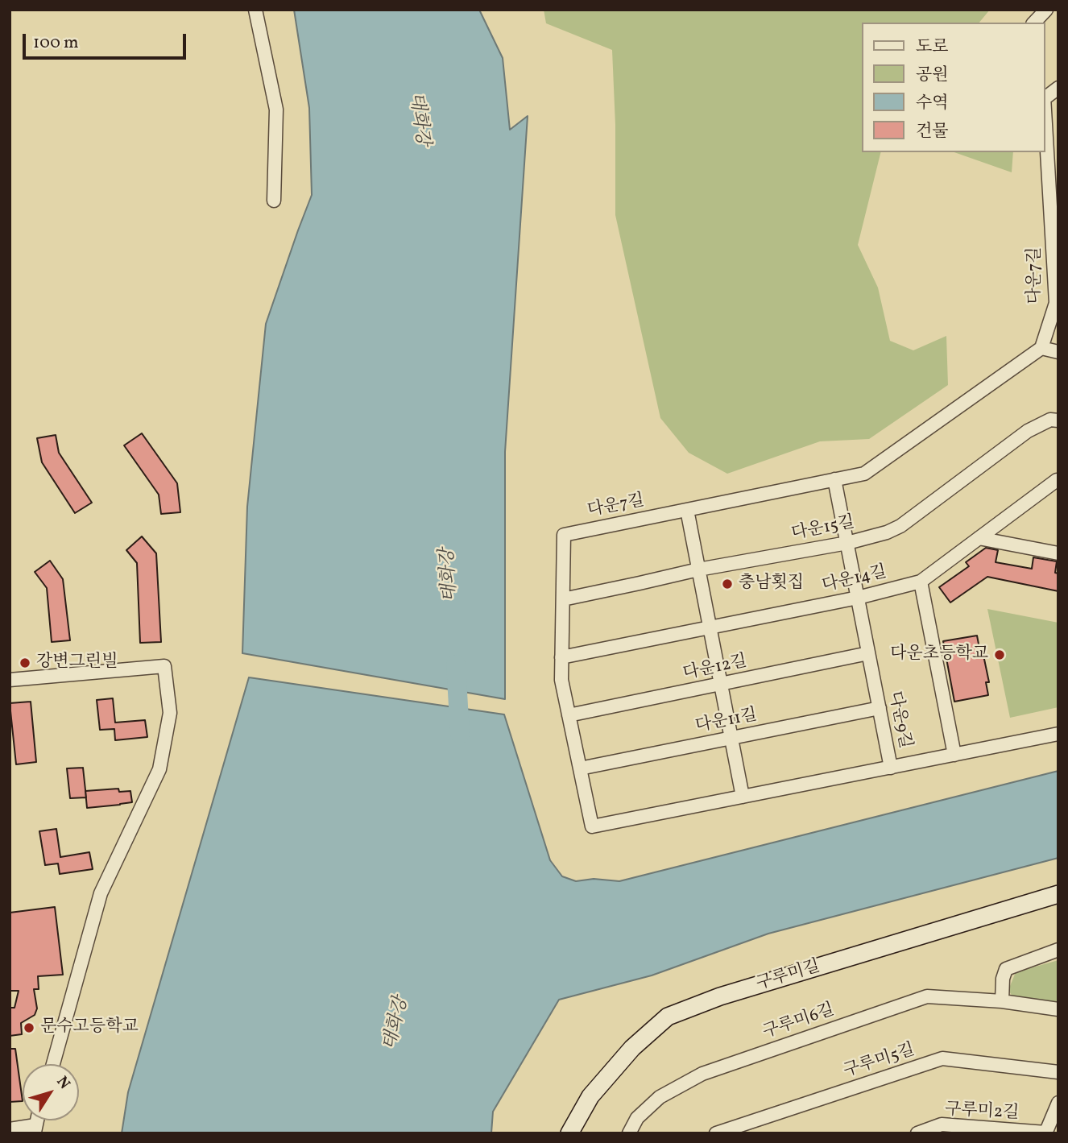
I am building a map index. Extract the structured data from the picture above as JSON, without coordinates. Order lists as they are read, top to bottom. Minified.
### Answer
{"streets":{"street":["다운7길","다운15길","다운14길","다운12길","다운9길","다운11길","구루미길","구루미6길","구루미5길","구루미2길"]},"crossings":[["다운7길","다운15길"],["다운7길","다운14길"],["다운7길","다운12길"],["다운7길","다운9길"],["다운7길","다운11길"],["다운15길","다운9길"],["다운14길","다운9길"],["다운12길","다운9길"],["다운9길","다운11길"]],"water":["태화강"],"places":["충남횟집","다운초등학교","강변그린빌","문수고등학교"],"legend":["도로","공원","수역","건물"],"scale_bar":"100 m","north":"top right"}
